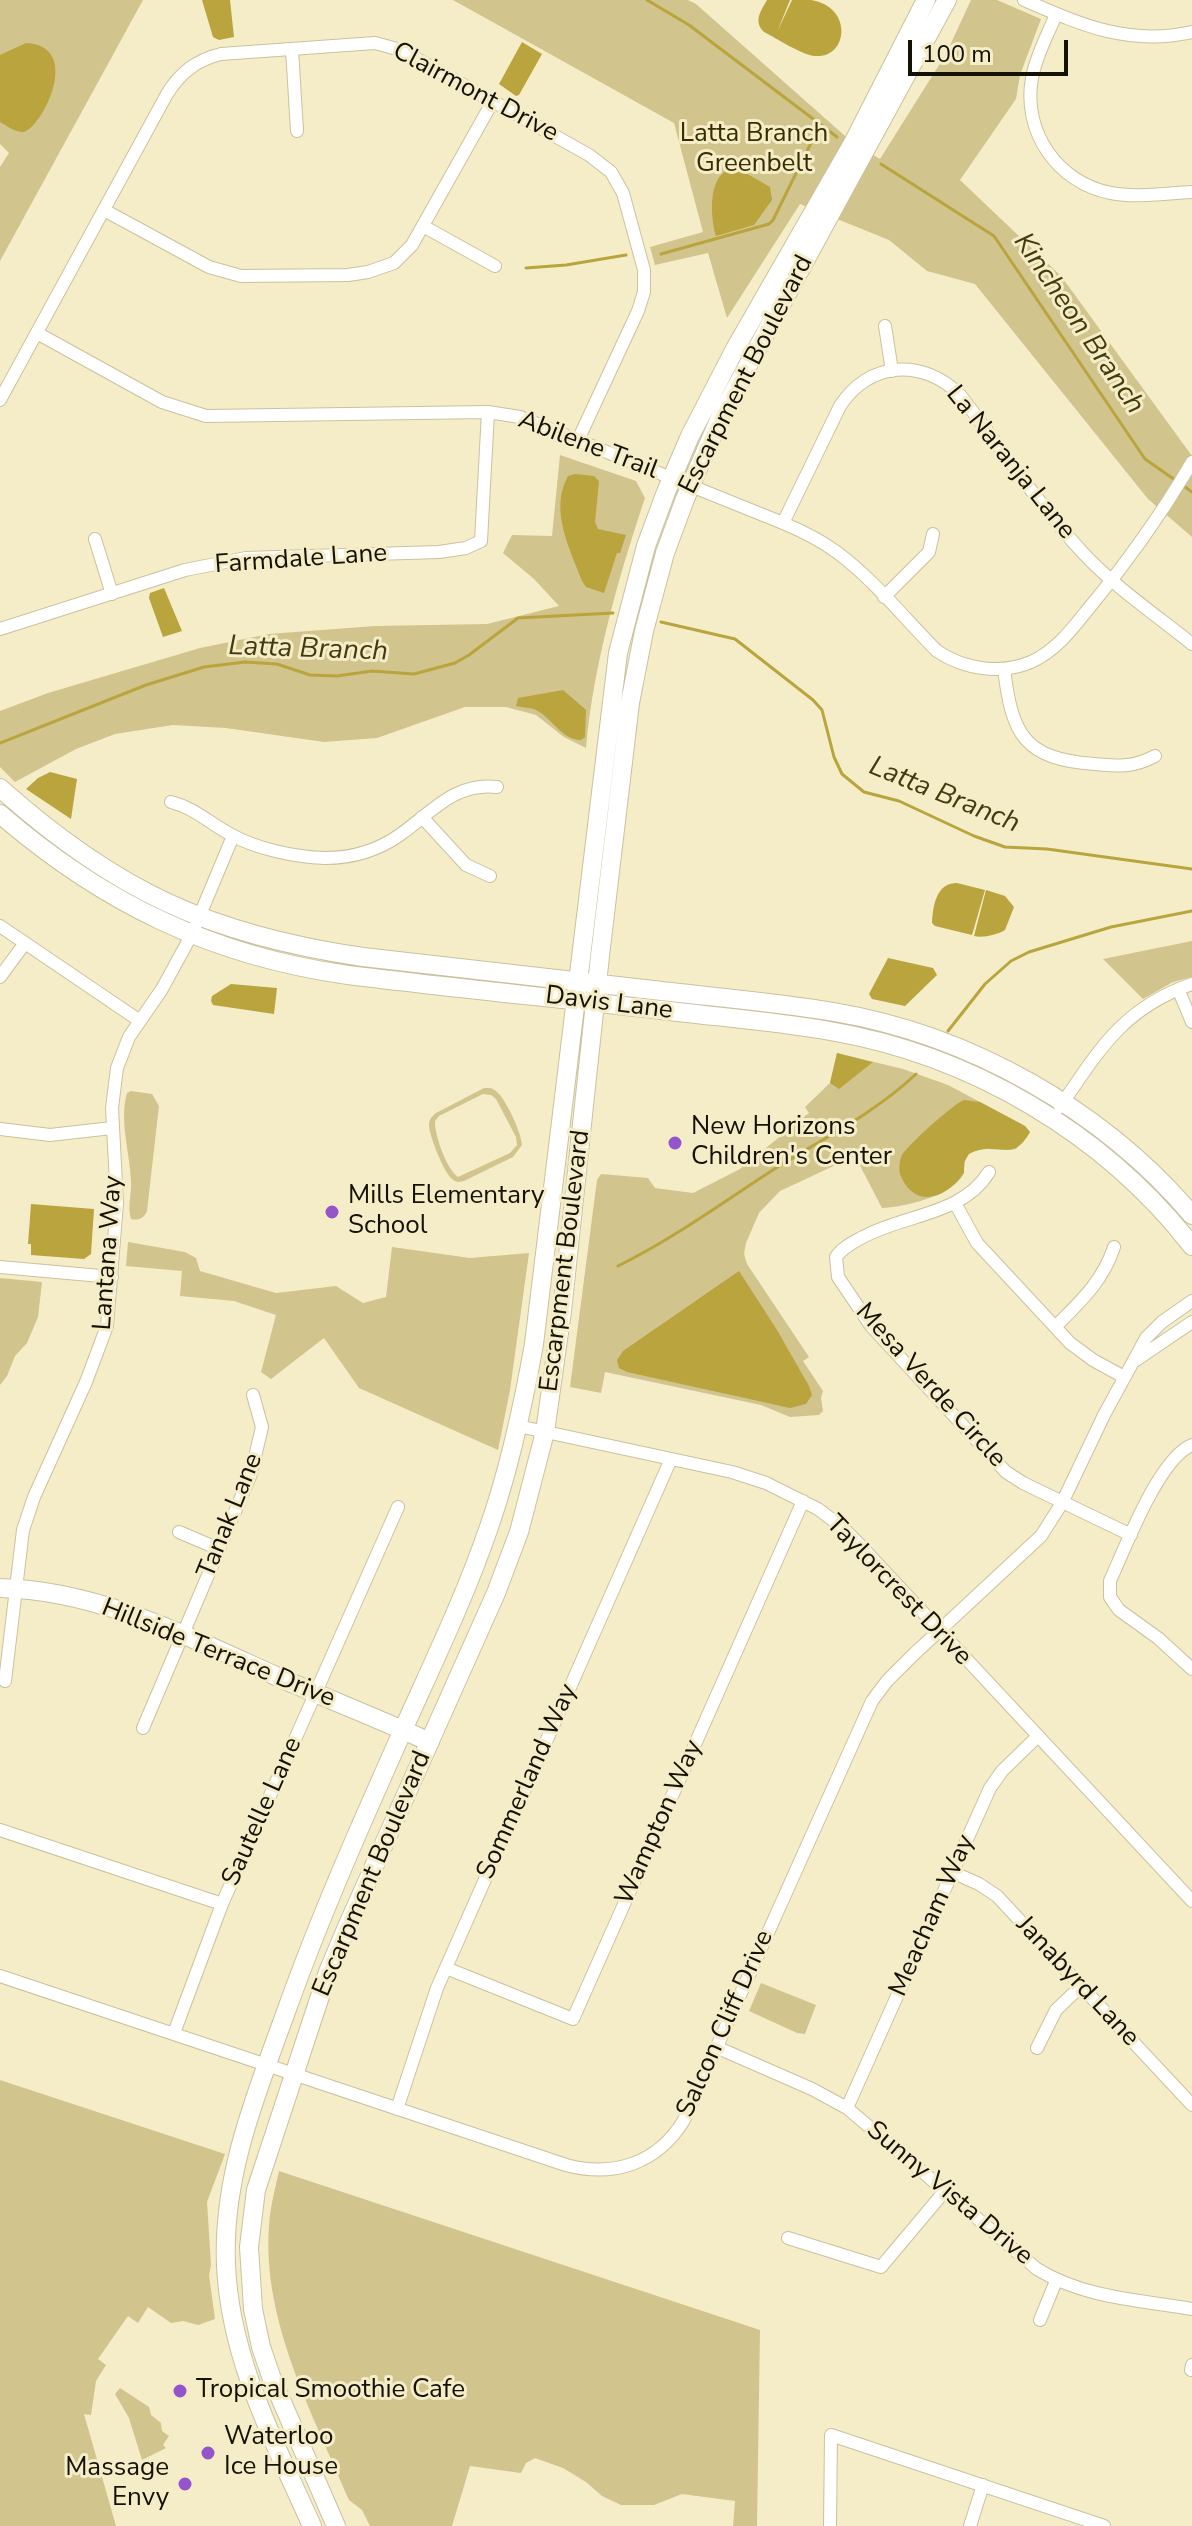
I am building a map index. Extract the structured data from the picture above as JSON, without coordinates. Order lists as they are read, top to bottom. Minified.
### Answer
{"streets":{"main road":["Escarpment Boulevard","Davis Lane","Hillside Terrace Drive"],"street":["Clairmont Drive","Abilene Trail","La Naranja Lane","Farmdale Lane","Lantana Way","Mesa Verde Circle","Tanak Lane","Taylorcrest Drive","Sommerland Way","Sautelle Lane","Wampton Way","Meacham Way","Janabyrd Lane","Salcon Cliff Drive","Sunny Vista Drive"]},"crossings":[["Clairmont Drive","Abilene Trail"],["Escarpment Boulevard","Abilene Trail"],["Escarpment Boulevard","Davis Lane"],["Escarpment Boulevard","Taylorcrest Drive"],["Escarpment Boulevard","Hillside Terrace Drive"],["Escarpment Boulevard","Salcon Cliff Drive"],["Abilene Trail","La Naranja Lane"],["Abilene Trail","Farmdale Lane"],["Davis Lane","Lantana Way"],["Lantana Way","Hillside Terrace Drive"],["Mesa Verde Circle","Salcon Cliff Drive"],["Tanak Lane","Hillside Terrace Drive"],["Taylorcrest Drive","Sommerland Way"],["Taylorcrest Drive","Wampton Way"],["Taylorcrest Drive","Meacham Way"],["Taylorcrest Drive","Salcon Cliff Drive"],["Hillside Terrace Drive","Sautelle Lane"],["Sommerland Way","Wampton Way"],["Sommerland Way","Salcon Cliff Drive"],["Sautelle Lane","Salcon Cliff Drive"],["Meacham Way","Janabyrd Lane"],["Meacham Way","Sunny Vista Drive"],["Salcon Cliff Drive","Sunny Vista Drive"]],"water":["Kincheon Branch","Latta Branch"],"parks":["Latta Branch Greenbelt"],"places":["New Horizons Children's Center","Mills Elementary School","Tropical Smoothie Cafe","Waterloo Ice House","Massage Envy"],"scale_bar":"100 m"}
